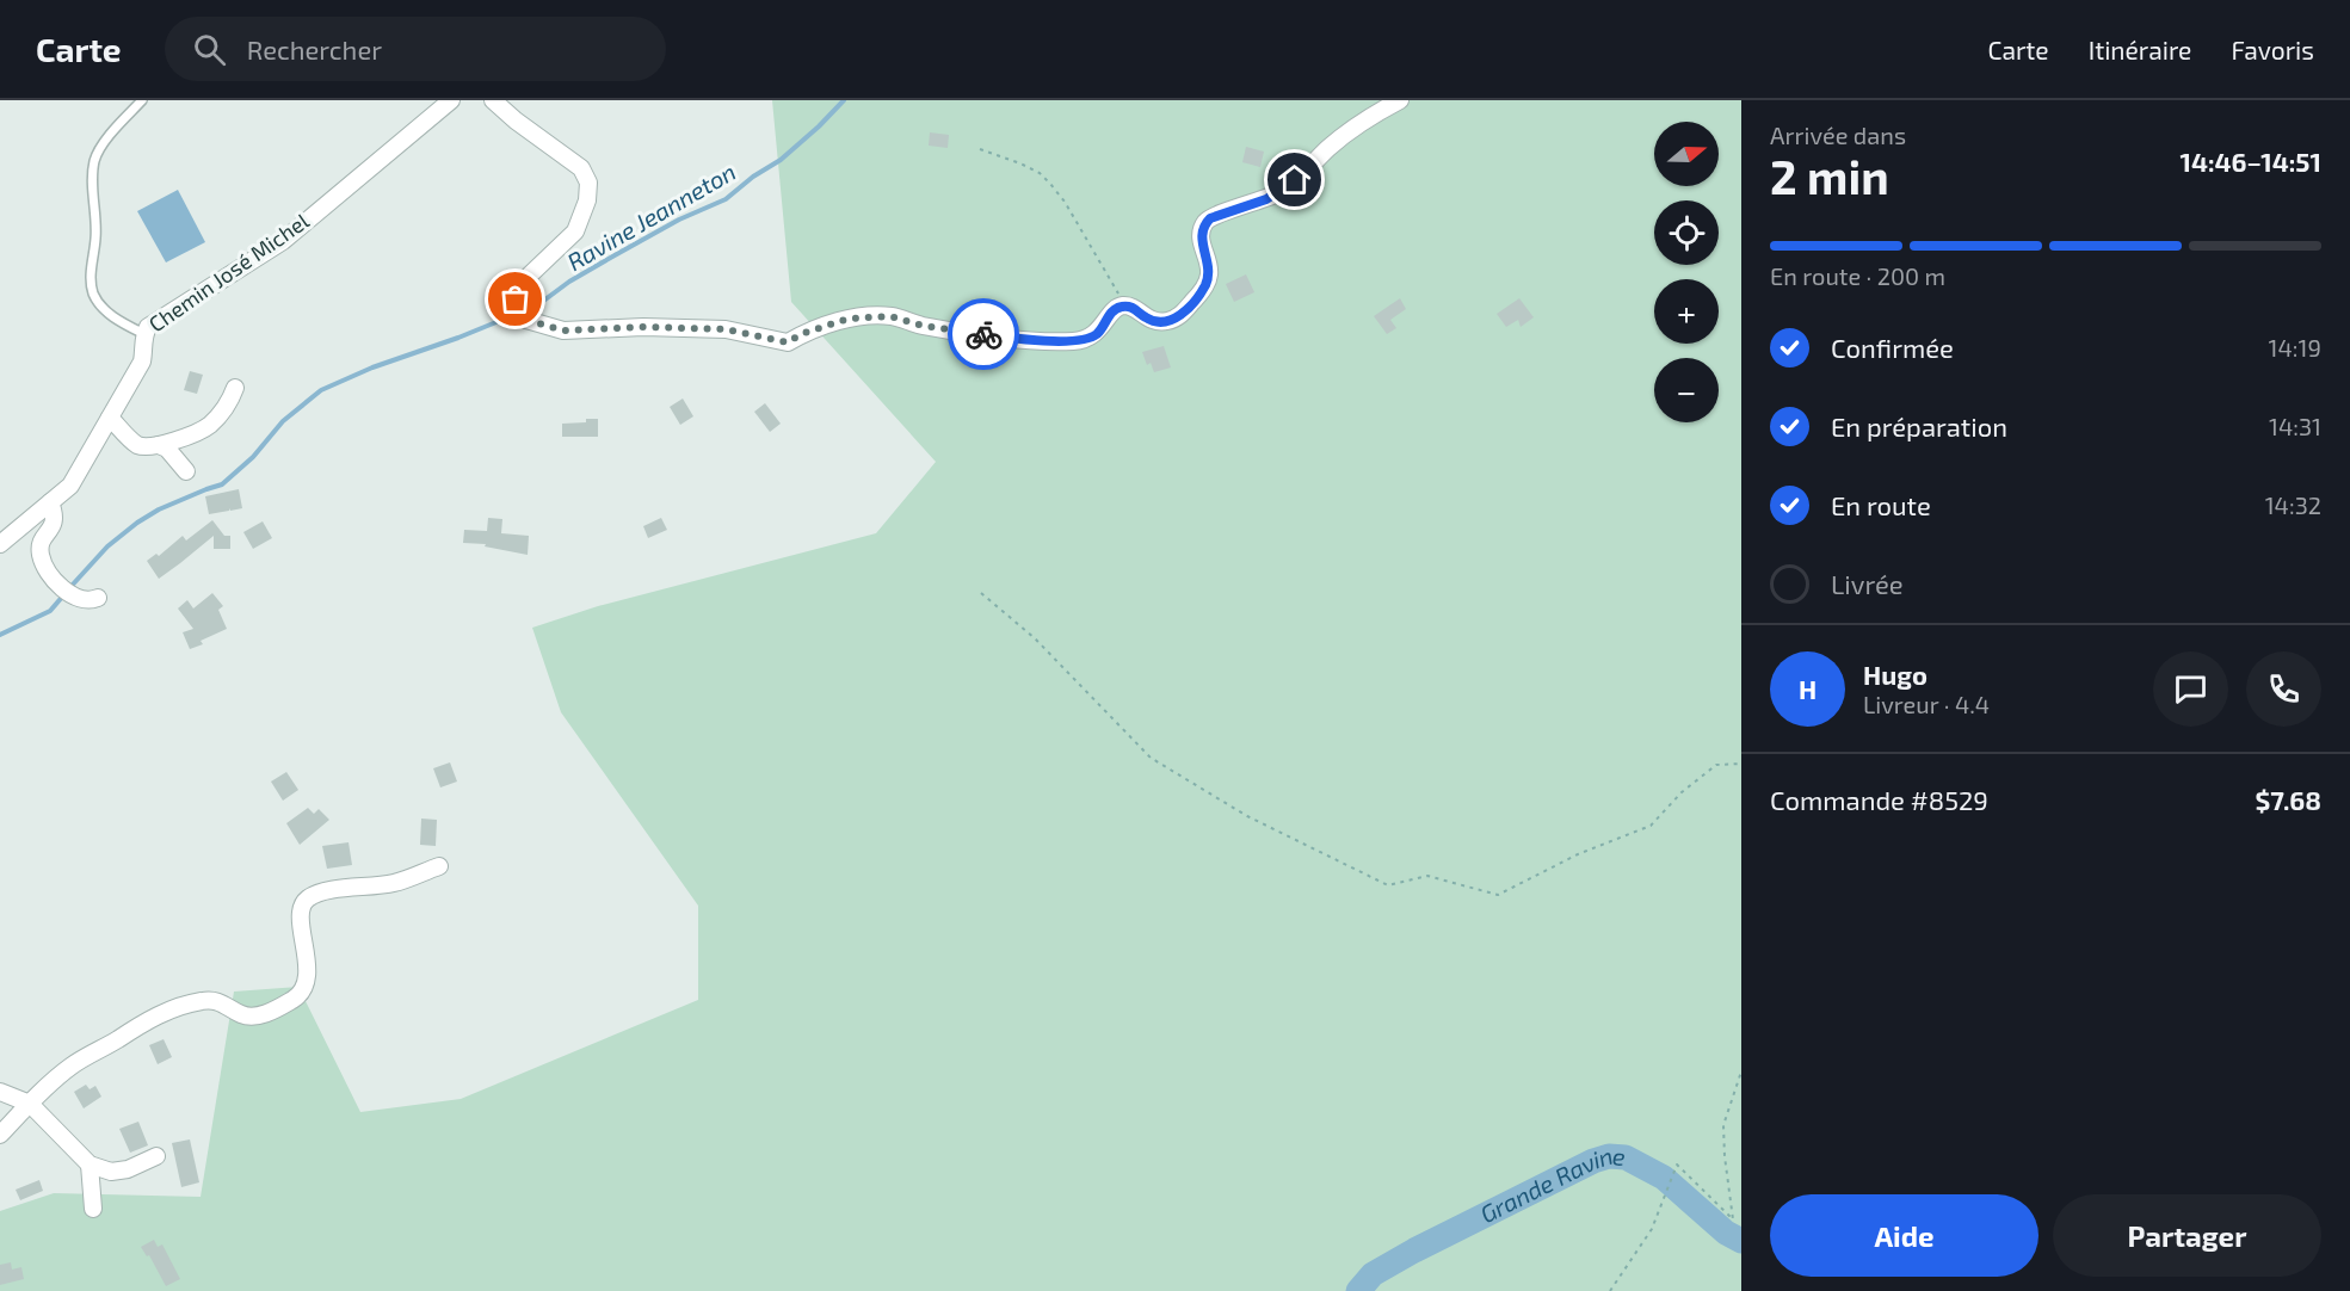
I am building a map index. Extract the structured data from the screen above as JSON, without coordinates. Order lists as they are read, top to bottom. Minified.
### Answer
{"streets":{"street":["Chemin José Michel"]},"water":["Ravine Jeanneton","Grande Ravine"],"north":"right","page":{"header":"Carte","search":"Rechercher","nav":["Carte","Itinéraire","Favoris"],"heading":["2 min","Arrivée dans","14:46–14:51"],"panel":["Hugo","Livreur · 4.4","Commande #8529","$7.68"],"map_buttons":["+","−"],"bar":"En route · 200 m","list":[["Confirmée","14:19"],["En préparation","14:31"],["En route","14:32"],"Livrée"],"round":"H","buttons":["Aide","Partager"]}}
